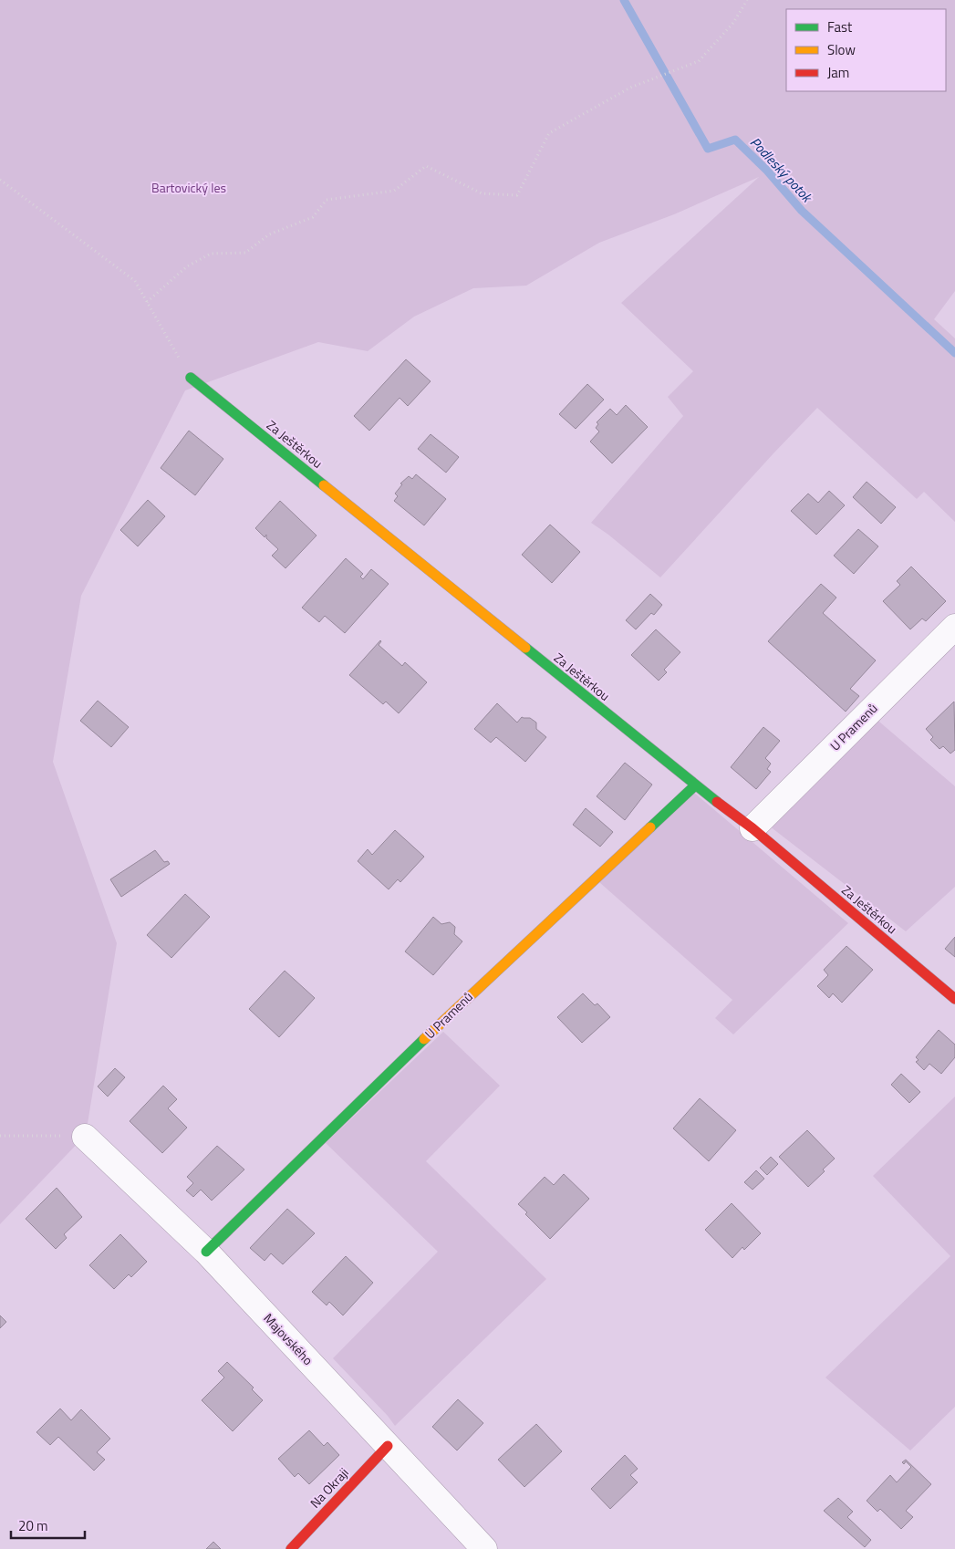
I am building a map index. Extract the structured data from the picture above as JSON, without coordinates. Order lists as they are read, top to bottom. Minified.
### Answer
{"streets":{"street":["Za Ještěrkou","U Pramenů","Majovského","Na Okraji"]},"crossings":[["Za Ještěrkou","U Pramenů"],["U Pramenů","Majovského"],["Majovského","Na Okraji"]],"water":["Podleský potok"],"parks":["Bartovický les"],"legend":["Fast","Slow","Jam"],"scale_bar":"20 m"}
